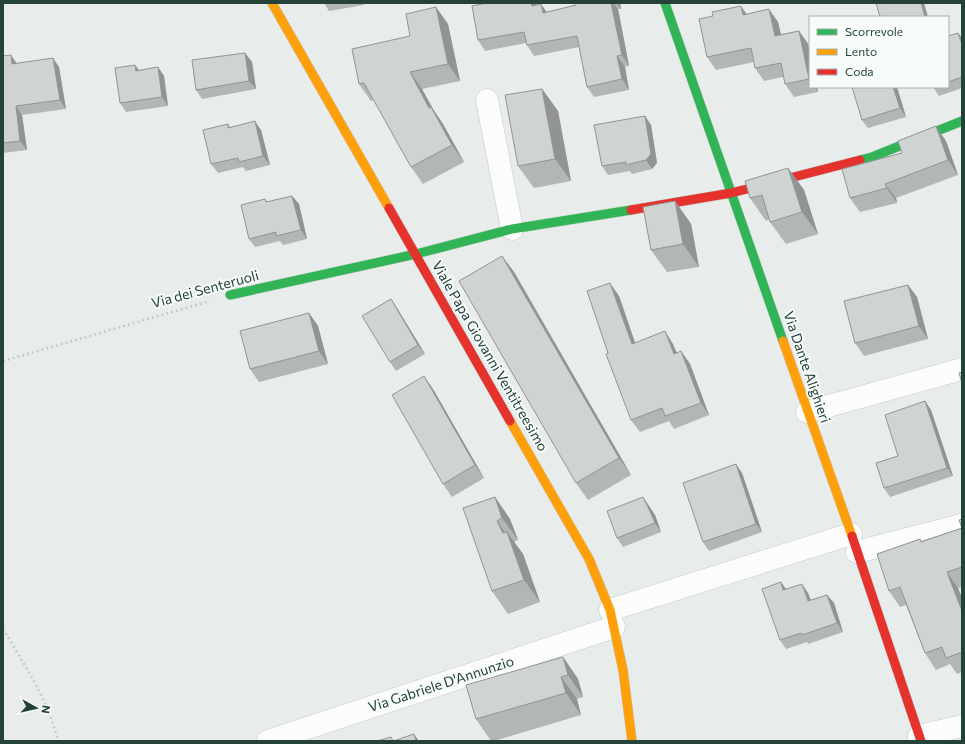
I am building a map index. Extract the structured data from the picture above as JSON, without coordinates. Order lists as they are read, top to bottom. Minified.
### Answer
{"streets":{"street":["Via dei Senteruoli","Viale Papa Giovanni Ventitreesimo","Via Dante Alighieri","Via Gabriele D'Annunzio"]},"crossings":[["Via dei Senteruoli","Viale Papa Giovanni Ventitreesimo"],["Via dei Senteruoli","Via Dante Alighieri"],["Viale Papa Giovanni Ventitreesimo","Via Gabriele D'Annunzio"],["Via Dante Alighieri","Via Gabriele D'Annunzio"]],"legend":["Scorrevole","Lento","Coda"],"north":"right"}
